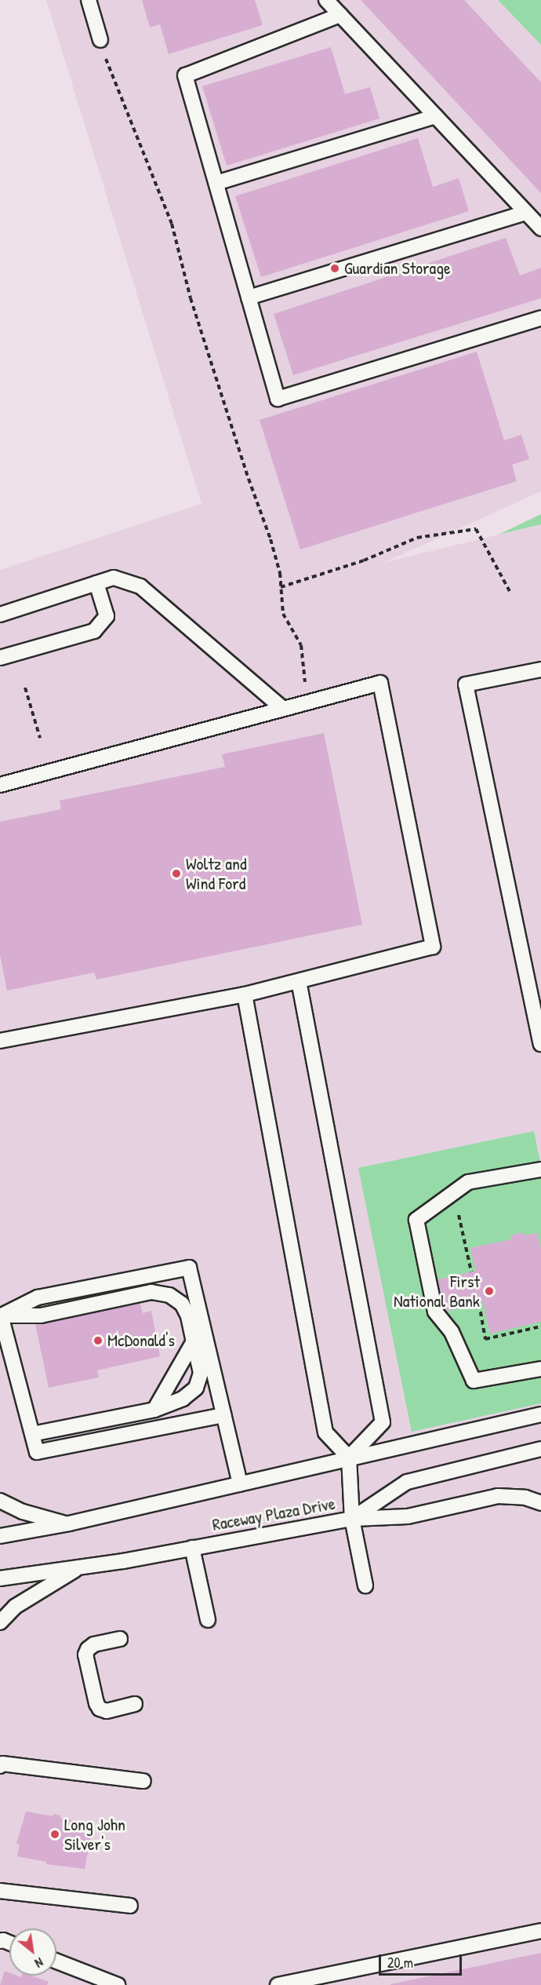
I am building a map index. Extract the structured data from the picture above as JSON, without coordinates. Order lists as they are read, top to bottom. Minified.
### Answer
{"streets":{"lane":["Raceway Plaza Drive"]},"places":["Guardian Storage","Woltz and Wind Ford","First National Bank","McDonald's","Long John Silver's"],"scale_bar":"20 m","north":"bottom right"}
